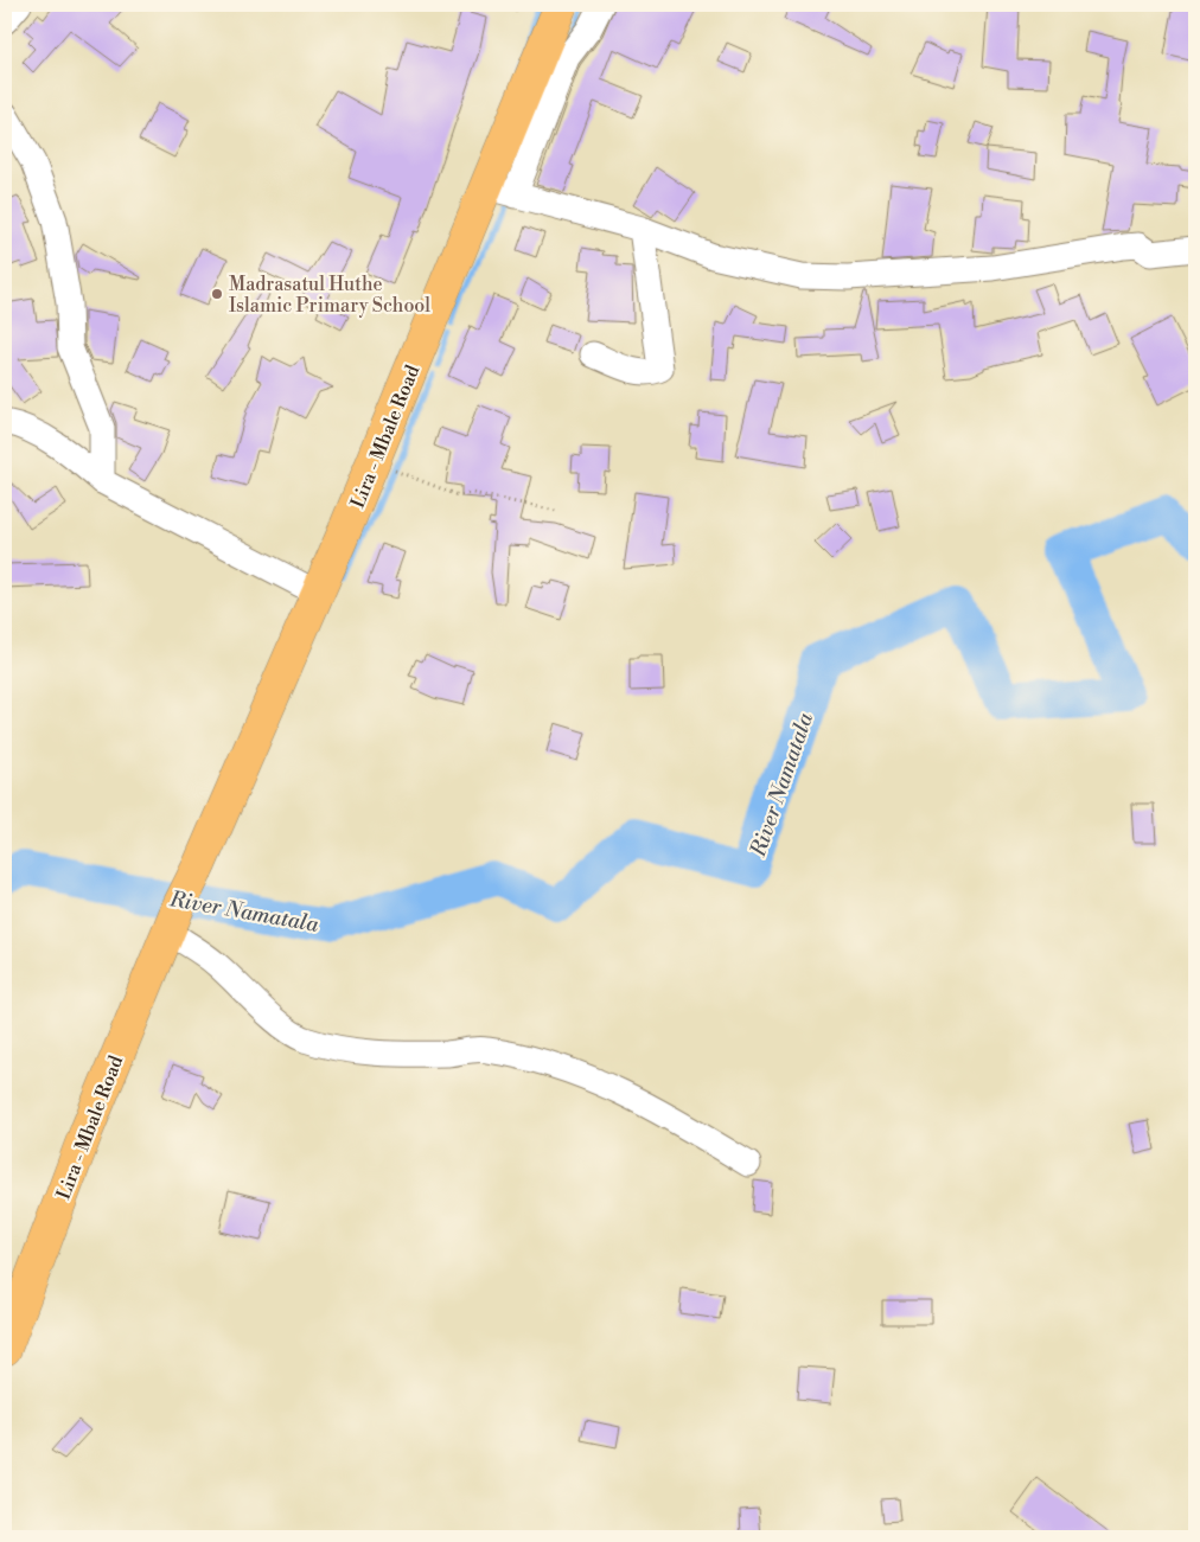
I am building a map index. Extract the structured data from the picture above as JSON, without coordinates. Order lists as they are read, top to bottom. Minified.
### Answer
{"streets":{"main road":["Lira - Mbale Road"]},"water":["River Namatala"],"places":["Madrasatul Huthe Islamic Primary School"]}
